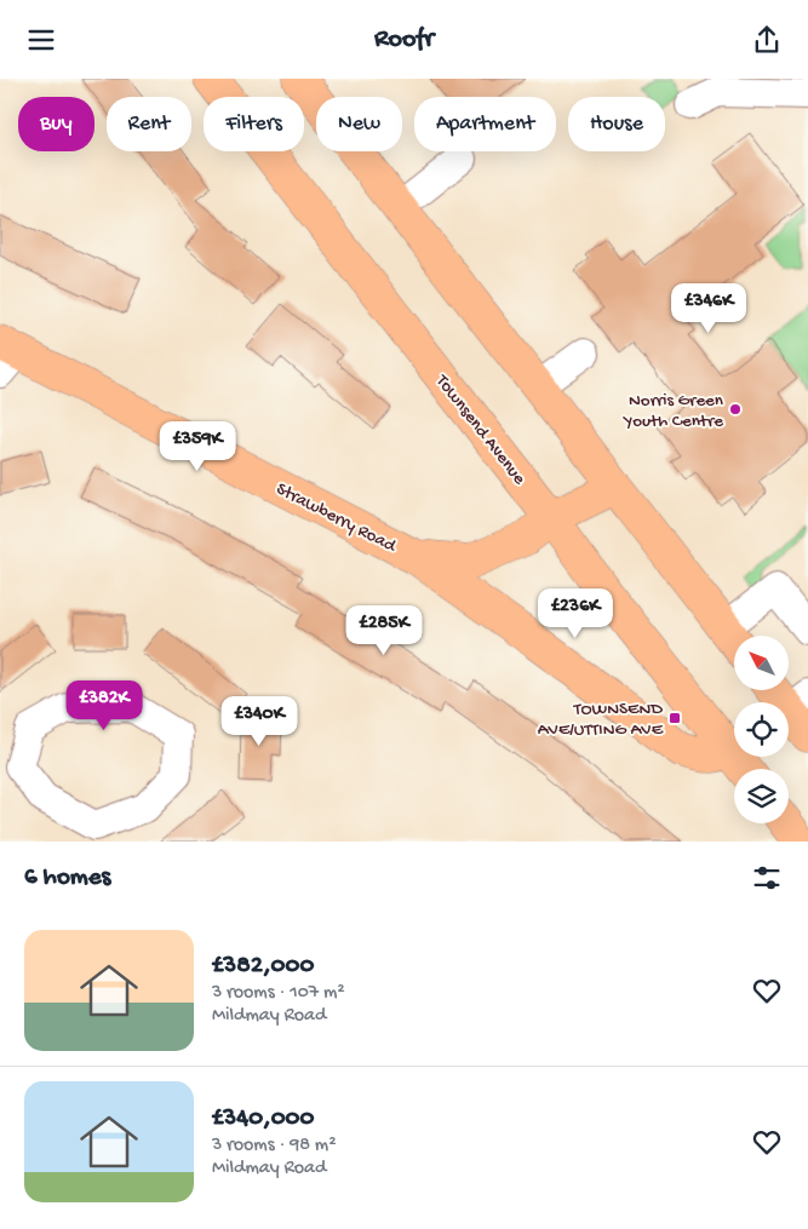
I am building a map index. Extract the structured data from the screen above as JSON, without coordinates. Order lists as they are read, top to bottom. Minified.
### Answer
{"streets":{"main road":["Townsend Avenue","Strawberry Road"]},"crossings":[["Townsend Avenue","Strawberry Road"]],"places":{"other":["Norris Green Youth Centre"],"transit":["TOWNSEND AVE/UTTING AVE"]},"north":"top left","page":{"header":"Roofr","chip":["Buy","Rent","Filters","New","Apartment","House"],"price":["£346K","£359K","£236K","£285K","£382K","£340K"],"heading":"6 homes","list":[{"name":"£382,000","note":"3 rooms · 107 m² · Mildmay Road"},{"name":"£340,000","note":"3 rooms · 98 m² · Mildmay Road"}]}}
